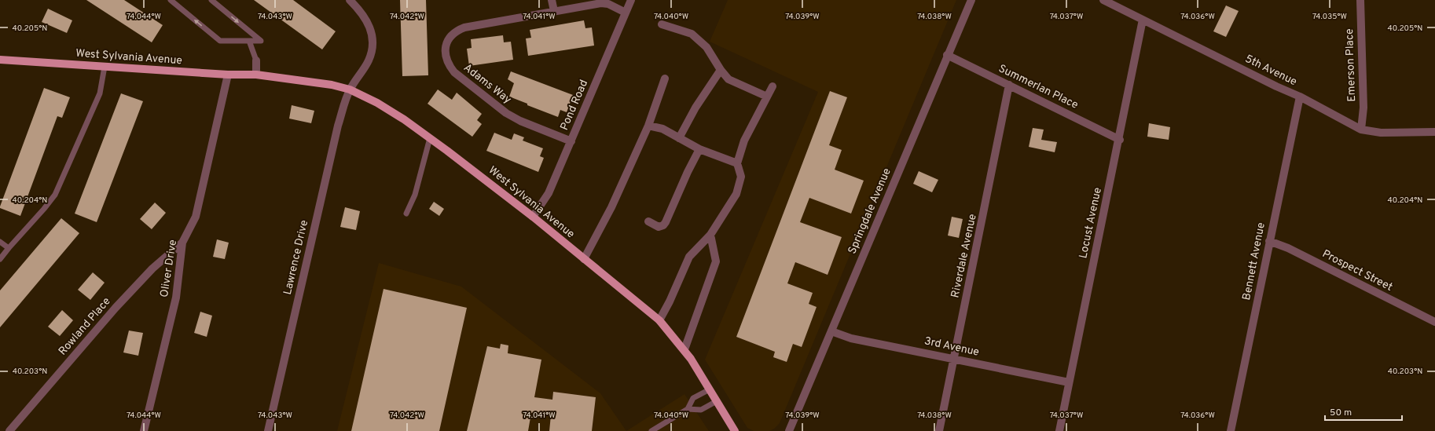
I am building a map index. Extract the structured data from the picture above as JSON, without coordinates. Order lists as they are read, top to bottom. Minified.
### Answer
{"streets":{"main road":["West Sylvania Avenue"],"street":["Emerson Place","5th Avenue","Adams Way","Summerlan Place","Pond Road","Springdale Avenue","Locust Avenue","Riverdale Avenue","Lawrence Drive","Bennett Avenue","Oliver Drive","Prospect Street","Rowland Place","3rd Avenue"]},"crossings":[["West Sylvania Avenue","Pond Road"],["West Sylvania Avenue","Lawrence Drive"],["West Sylvania Avenue","Oliver Drive"],["Emerson Place","5th Avenue"],["5th Avenue","Locust Avenue"],["5th Avenue","Bennett Avenue"],["Adams Way","Pond Road"],["Summerlan Place","Springdale Avenue"],["Summerlan Place","Locust Avenue"],["Summerlan Place","Riverdale Avenue"],["Springdale Avenue","3rd Avenue"],["Locust Avenue","3rd Avenue"],["Riverdale Avenue","3rd Avenue"],["Bennett Avenue","Prospect Street"],["Oliver Drive","Rowland Place"]],"scale_bar":"50 m","coordinates":["74.044°W","74.043°W","74.042°W","74.041°W","74.040°W","74.039°W","74.038°W","74.037°W","74.036°W","74.035°W","40.205°N","40.204°N","40.203°N"]}
